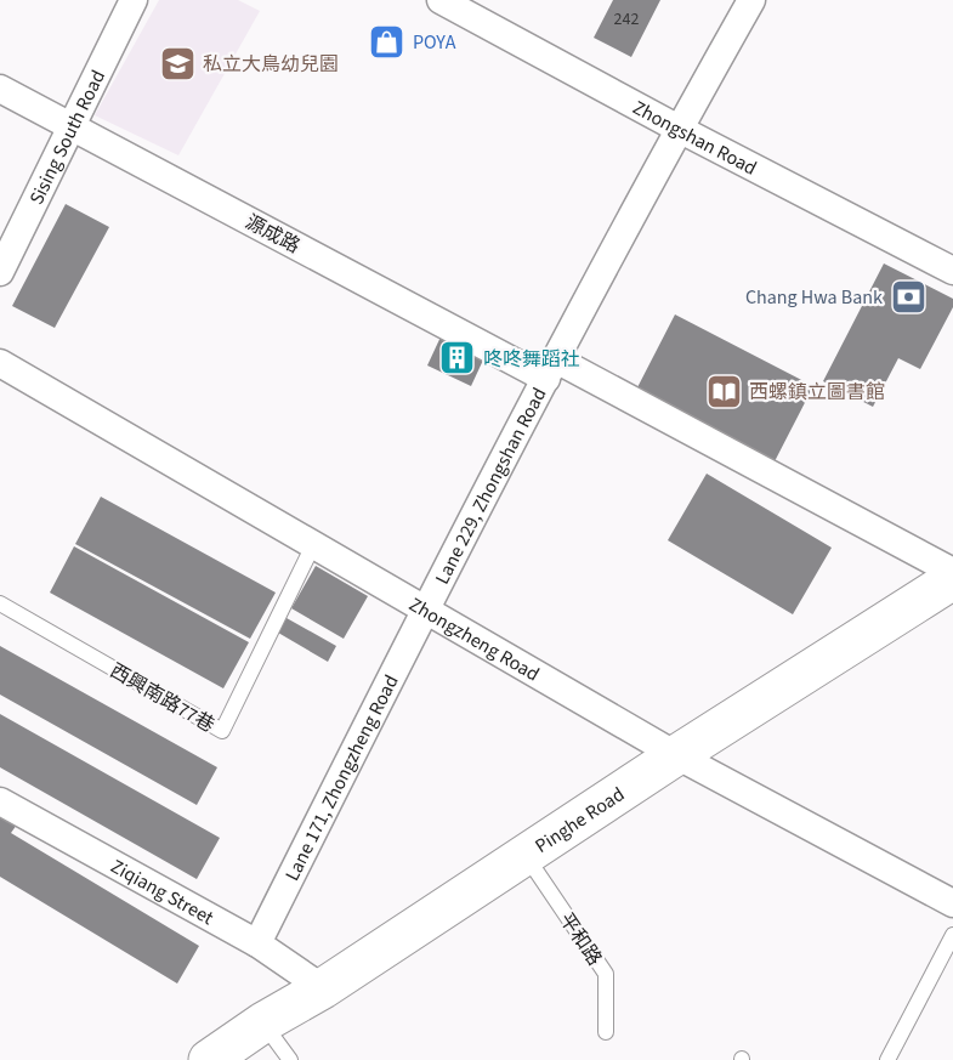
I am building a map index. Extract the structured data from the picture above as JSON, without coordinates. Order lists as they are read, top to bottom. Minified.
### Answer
{"streets":{"main road":["Pinghe Road"],"street":["Sising South Road","Zhongshan Road","源成路","Lane 229, Zhongshan Road","Zhongzheng Road","Lane 171, Zhongzheng Road","Ziqiang Street"],"lane":["西興南路77巷","平和路"]},"crossings":[["Sising South Road","源成路"],["Zhongshan Road","Lane 229, Zhongshan Road"],["源成路","Lane 229, Zhongshan Road"],["Lane 229, Zhongshan Road","Zhongzheng Road"],["Lane 229, Zhongshan Road","Lane 171, Zhongzheng Road"],["Zhongzheng Road","西興南路77巷"],["Zhongzheng Road","Lane 171, Zhongzheng Road"],["Zhongzheng Road","Pinghe Road"],["Lane 171, Zhongzheng Road","Ziqiang Street"],["Pinghe Road","Ziqiang Street"],["Pinghe Road","平和路"]],"places":{"shop":["POYA"],"school or university":["私立大鳥幼兒園"],"bank":["Chang Hwa Bank"],"building":["咚咚舞蹈社"],"library":["西螺鎮立圖書館"]},"house_numbers":["242"]}
